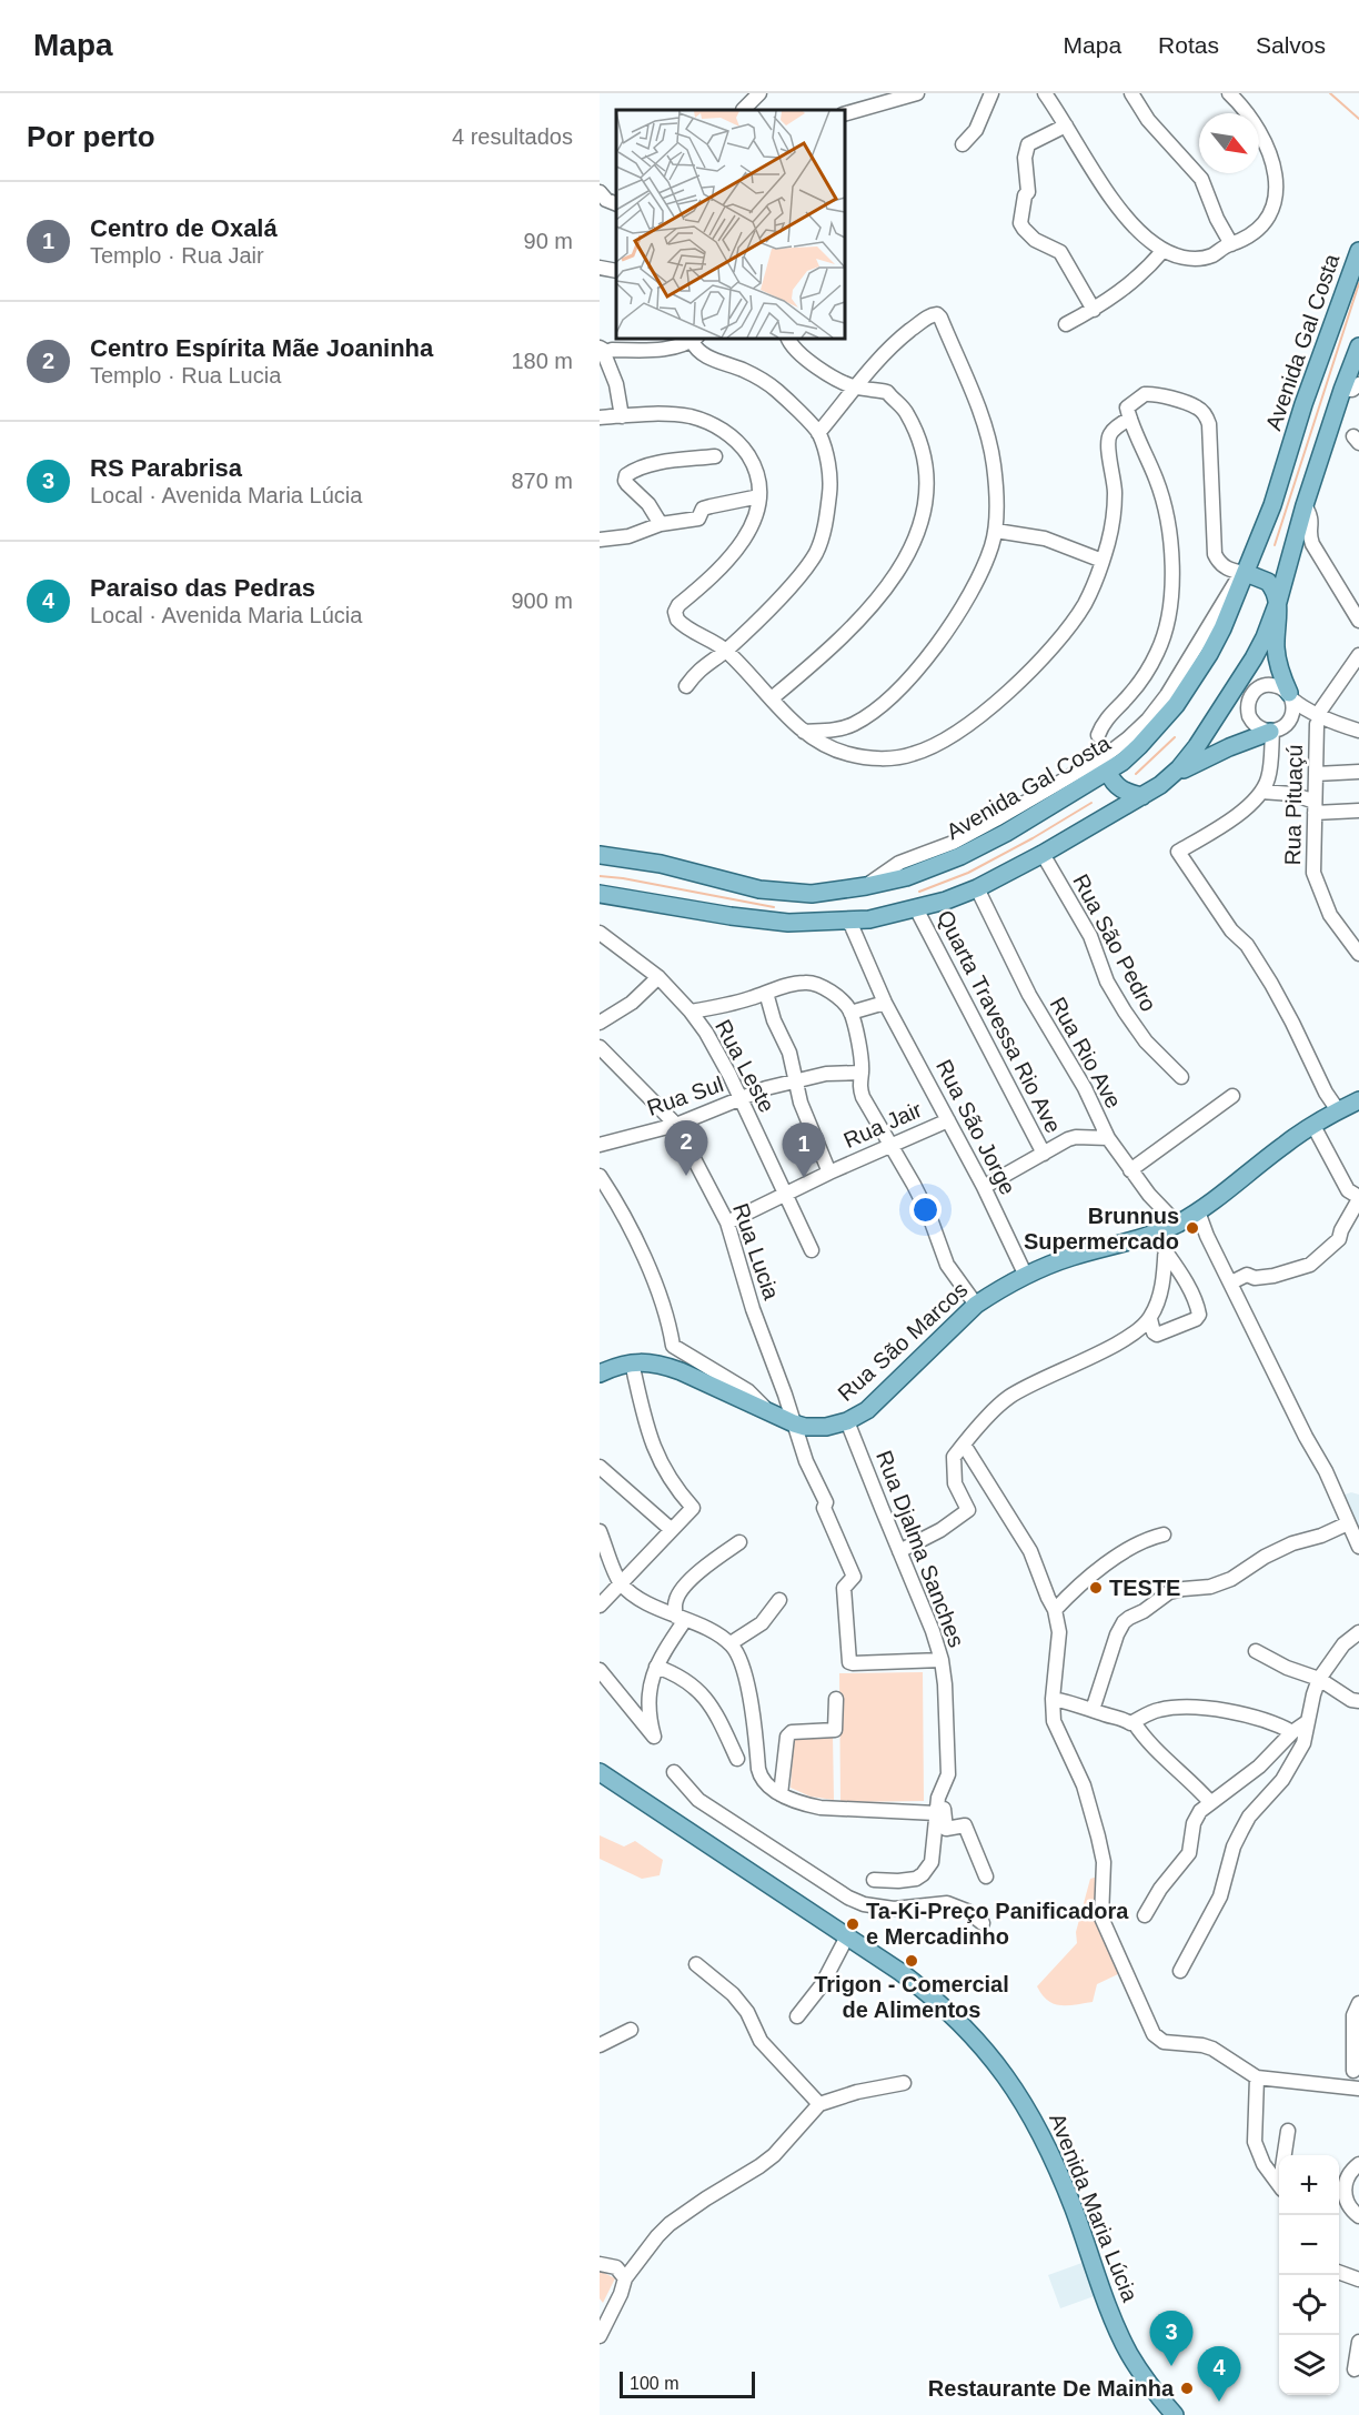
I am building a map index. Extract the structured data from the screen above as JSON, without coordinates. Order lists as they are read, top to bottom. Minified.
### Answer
{"streets":{"main road":["Avenida Gal Costa","Rua São Marcos","Avenida Maria Lúcia"],"street":["Rua Pituaçú","Rua São Pedro","Quarta Travessa Rio Ave","Rua Rio Ave","Rua Leste","Rua Sul","Rua Jair","Rua São Jorge","Rua Lucia","Rua Djalma Sanches"]},"crossings":[["Rua Rio Ave","Rua São Marcos"],["Rua Leste","Rua Sul"],["Rua Leste","Rua Jair"],["Rua Sul","Rua Lucia"],["Rua Jair","Rua São Jorge"],["Rua Jair","Rua Lucia"],["Rua São Jorge","Rua São Marcos"],["Rua Lucia","Rua São Marcos"],["Rua Lucia","Rua Djalma Sanches"],["Rua São Marcos","Rua Djalma Sanches"]],"places":["Brunnus Supermercado","TESTE","Ta-Ki-Preço Panificadora e Mercadinho","Trigon - Comercial de Alimentos","Restaurante De Mainha"],"scale_bar":"100 m","north":"bottom right","page":{"header":"Mapa","nav":["Mapa","Rotas","Salvos"],"heading":["Por perto","4 resultados"],"list":[{"mark":"1","name":"Centro de Oxalá","note":"Templo · Rua Jair","value":"90 m"},{"mark":"2","name":"Centro Espírita Mãe Joaninha","note":"Templo · Rua Lucia","value":"180 m"},{"mark":"3","name":"RS Parabrisa","note":"Local · Avenida Maria Lúcia","value":"870 m"},{"mark":"4","name":"Paraiso das Pedras","note":"Local · Avenida Maria Lúcia","value":"900 m"}],"pins":["2","1","3","4"],"map_buttons":["+","−"],"scale":"100 m"}}
